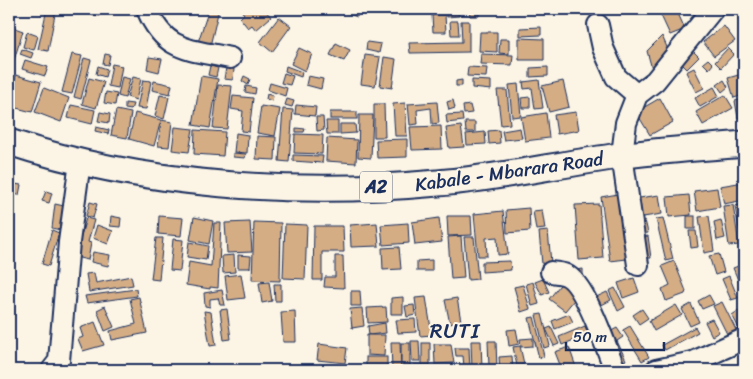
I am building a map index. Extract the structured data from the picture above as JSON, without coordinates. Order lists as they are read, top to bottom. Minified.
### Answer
{"streets":{"main road":["Kabale - Mbarara Road","A2"]},"districts":["RUTI"],"scale_bar":"50 m"}
